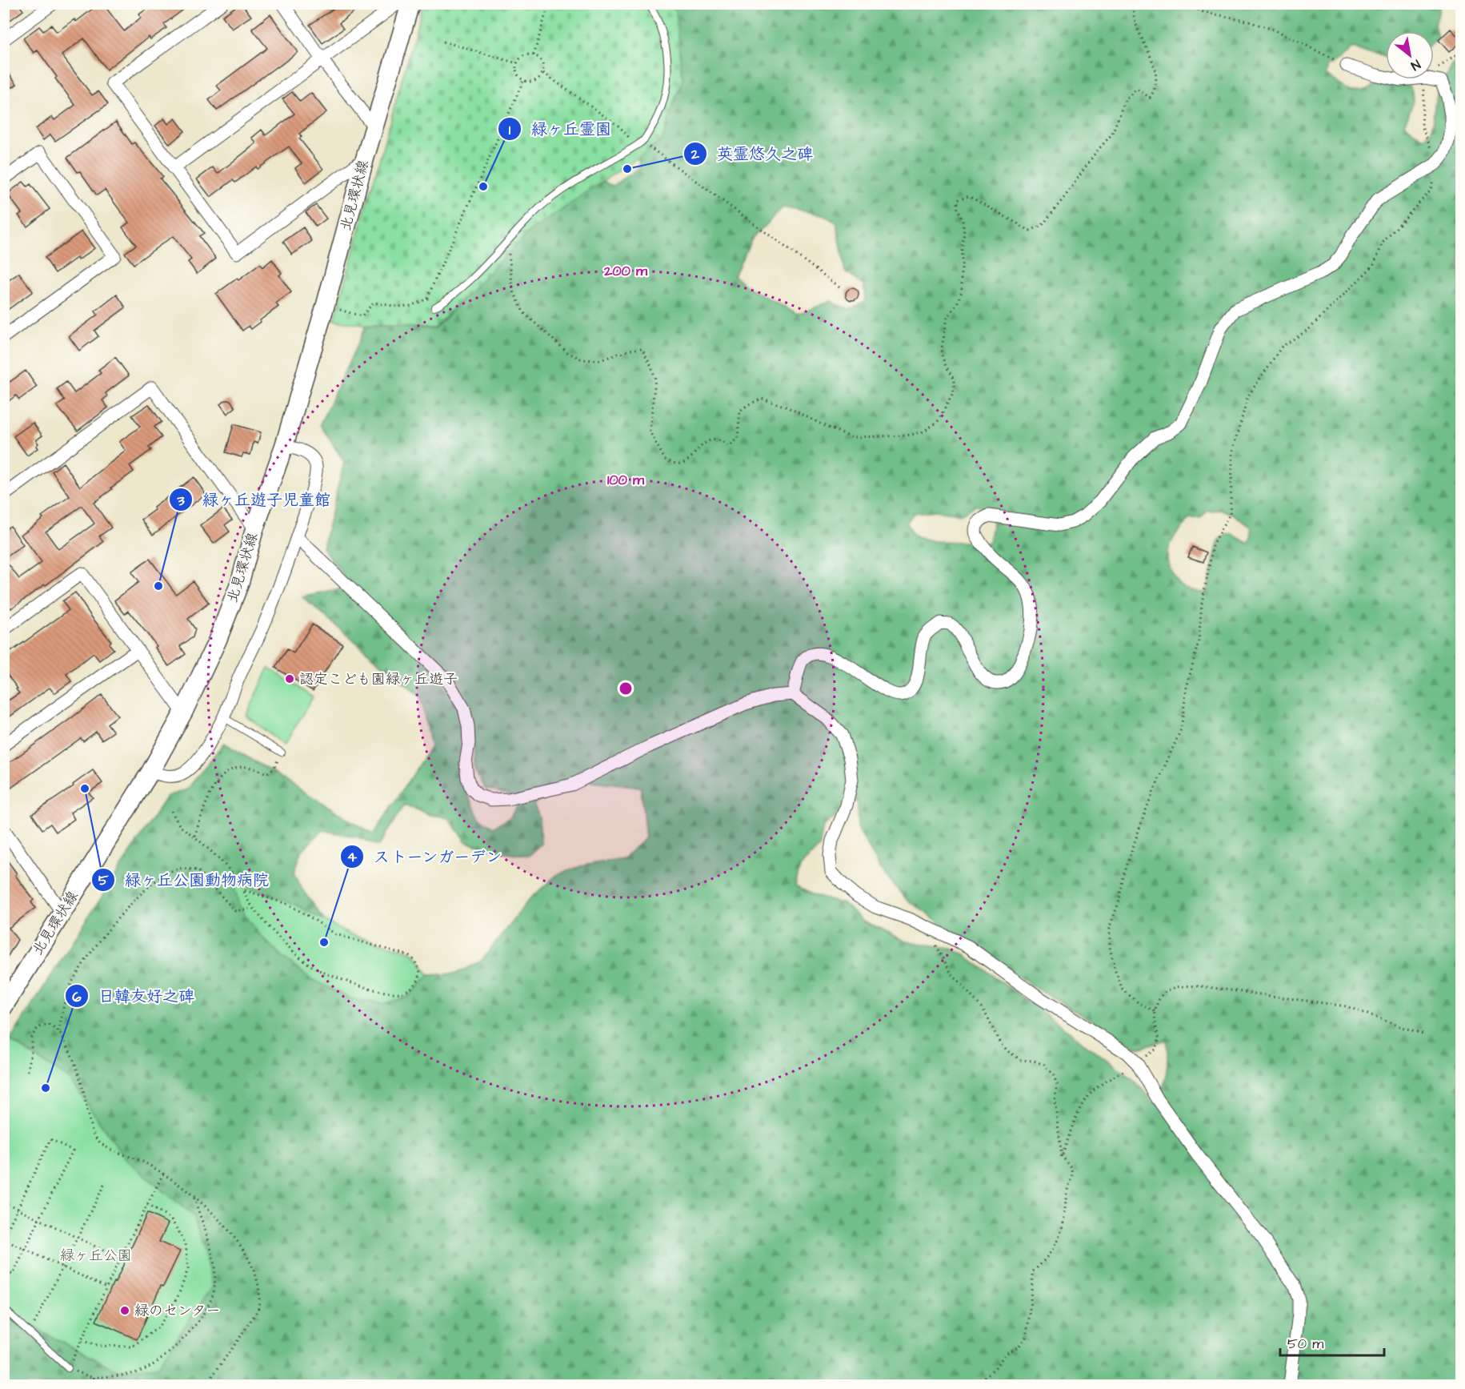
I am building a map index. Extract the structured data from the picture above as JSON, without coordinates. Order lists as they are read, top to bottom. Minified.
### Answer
{"streets":{"main road":["北見環状線"]},"parks":["緑ヶ丘公園"],"places":["英霊悠久之碑","緑ヶ丘霊園","緑ヶ丘遊子児童館","認定こども園緑ヶ丘遊子","緑ヶ丘公園動物病院","ストーンガーデン","日韓友好之碑","緑のセンター"],"scale_bar":"50 m","north":"bottom right","rings":["200 m","100 m"]}
